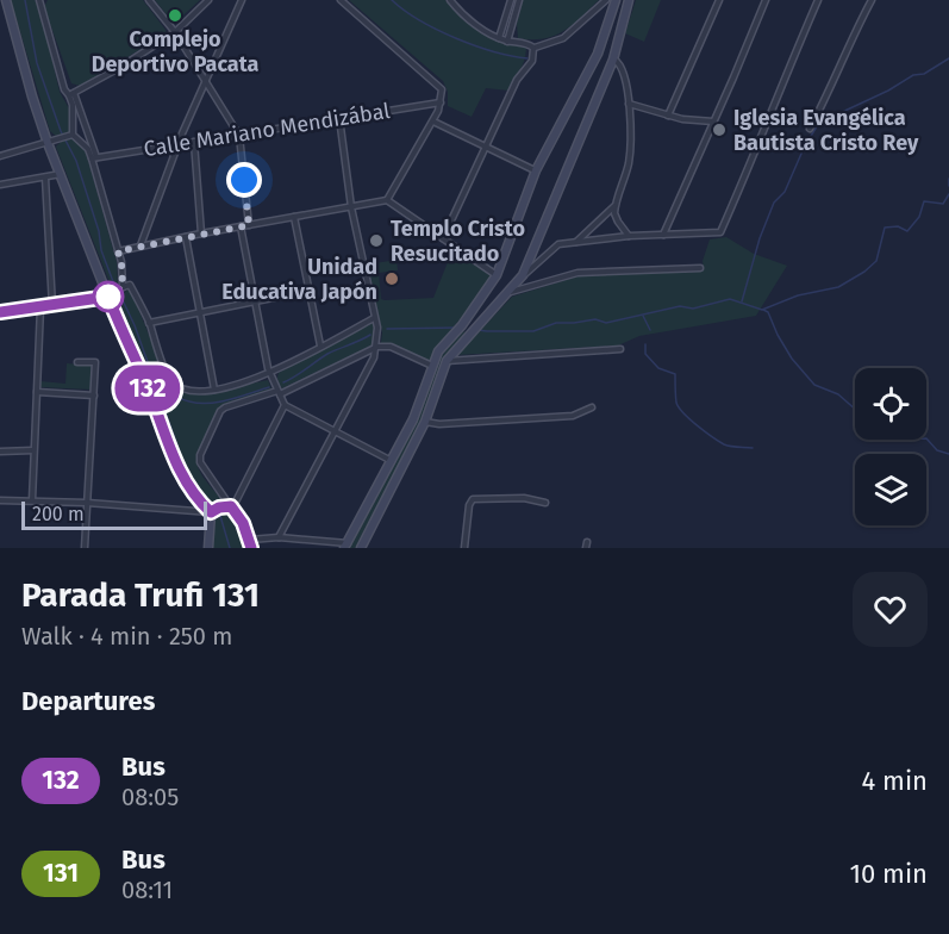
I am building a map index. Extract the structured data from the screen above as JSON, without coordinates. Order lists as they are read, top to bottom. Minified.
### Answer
{"streets":{"street":["Calle Mariano Mendizábal"]},"places":["Complejo Deportivo Pacata","Iglesia Evangélica Bautista Cristo Rey","Templo Cristo Resucitado","Unidad Educativa Japón"],"lines":["bus line 132"],"scale_bar":"200 m","page":{"on_map":"132","scale":"200 m","heading":[["Parada Trufi 131","Walk · 4 min · 250 m"],"Departures"],"list":[{"mark":"132","name":"Bus","note":"08:05","value":"4 min"},{"mark":"131","name":"Bus","note":"08:11","value":"10 min"}]}}
